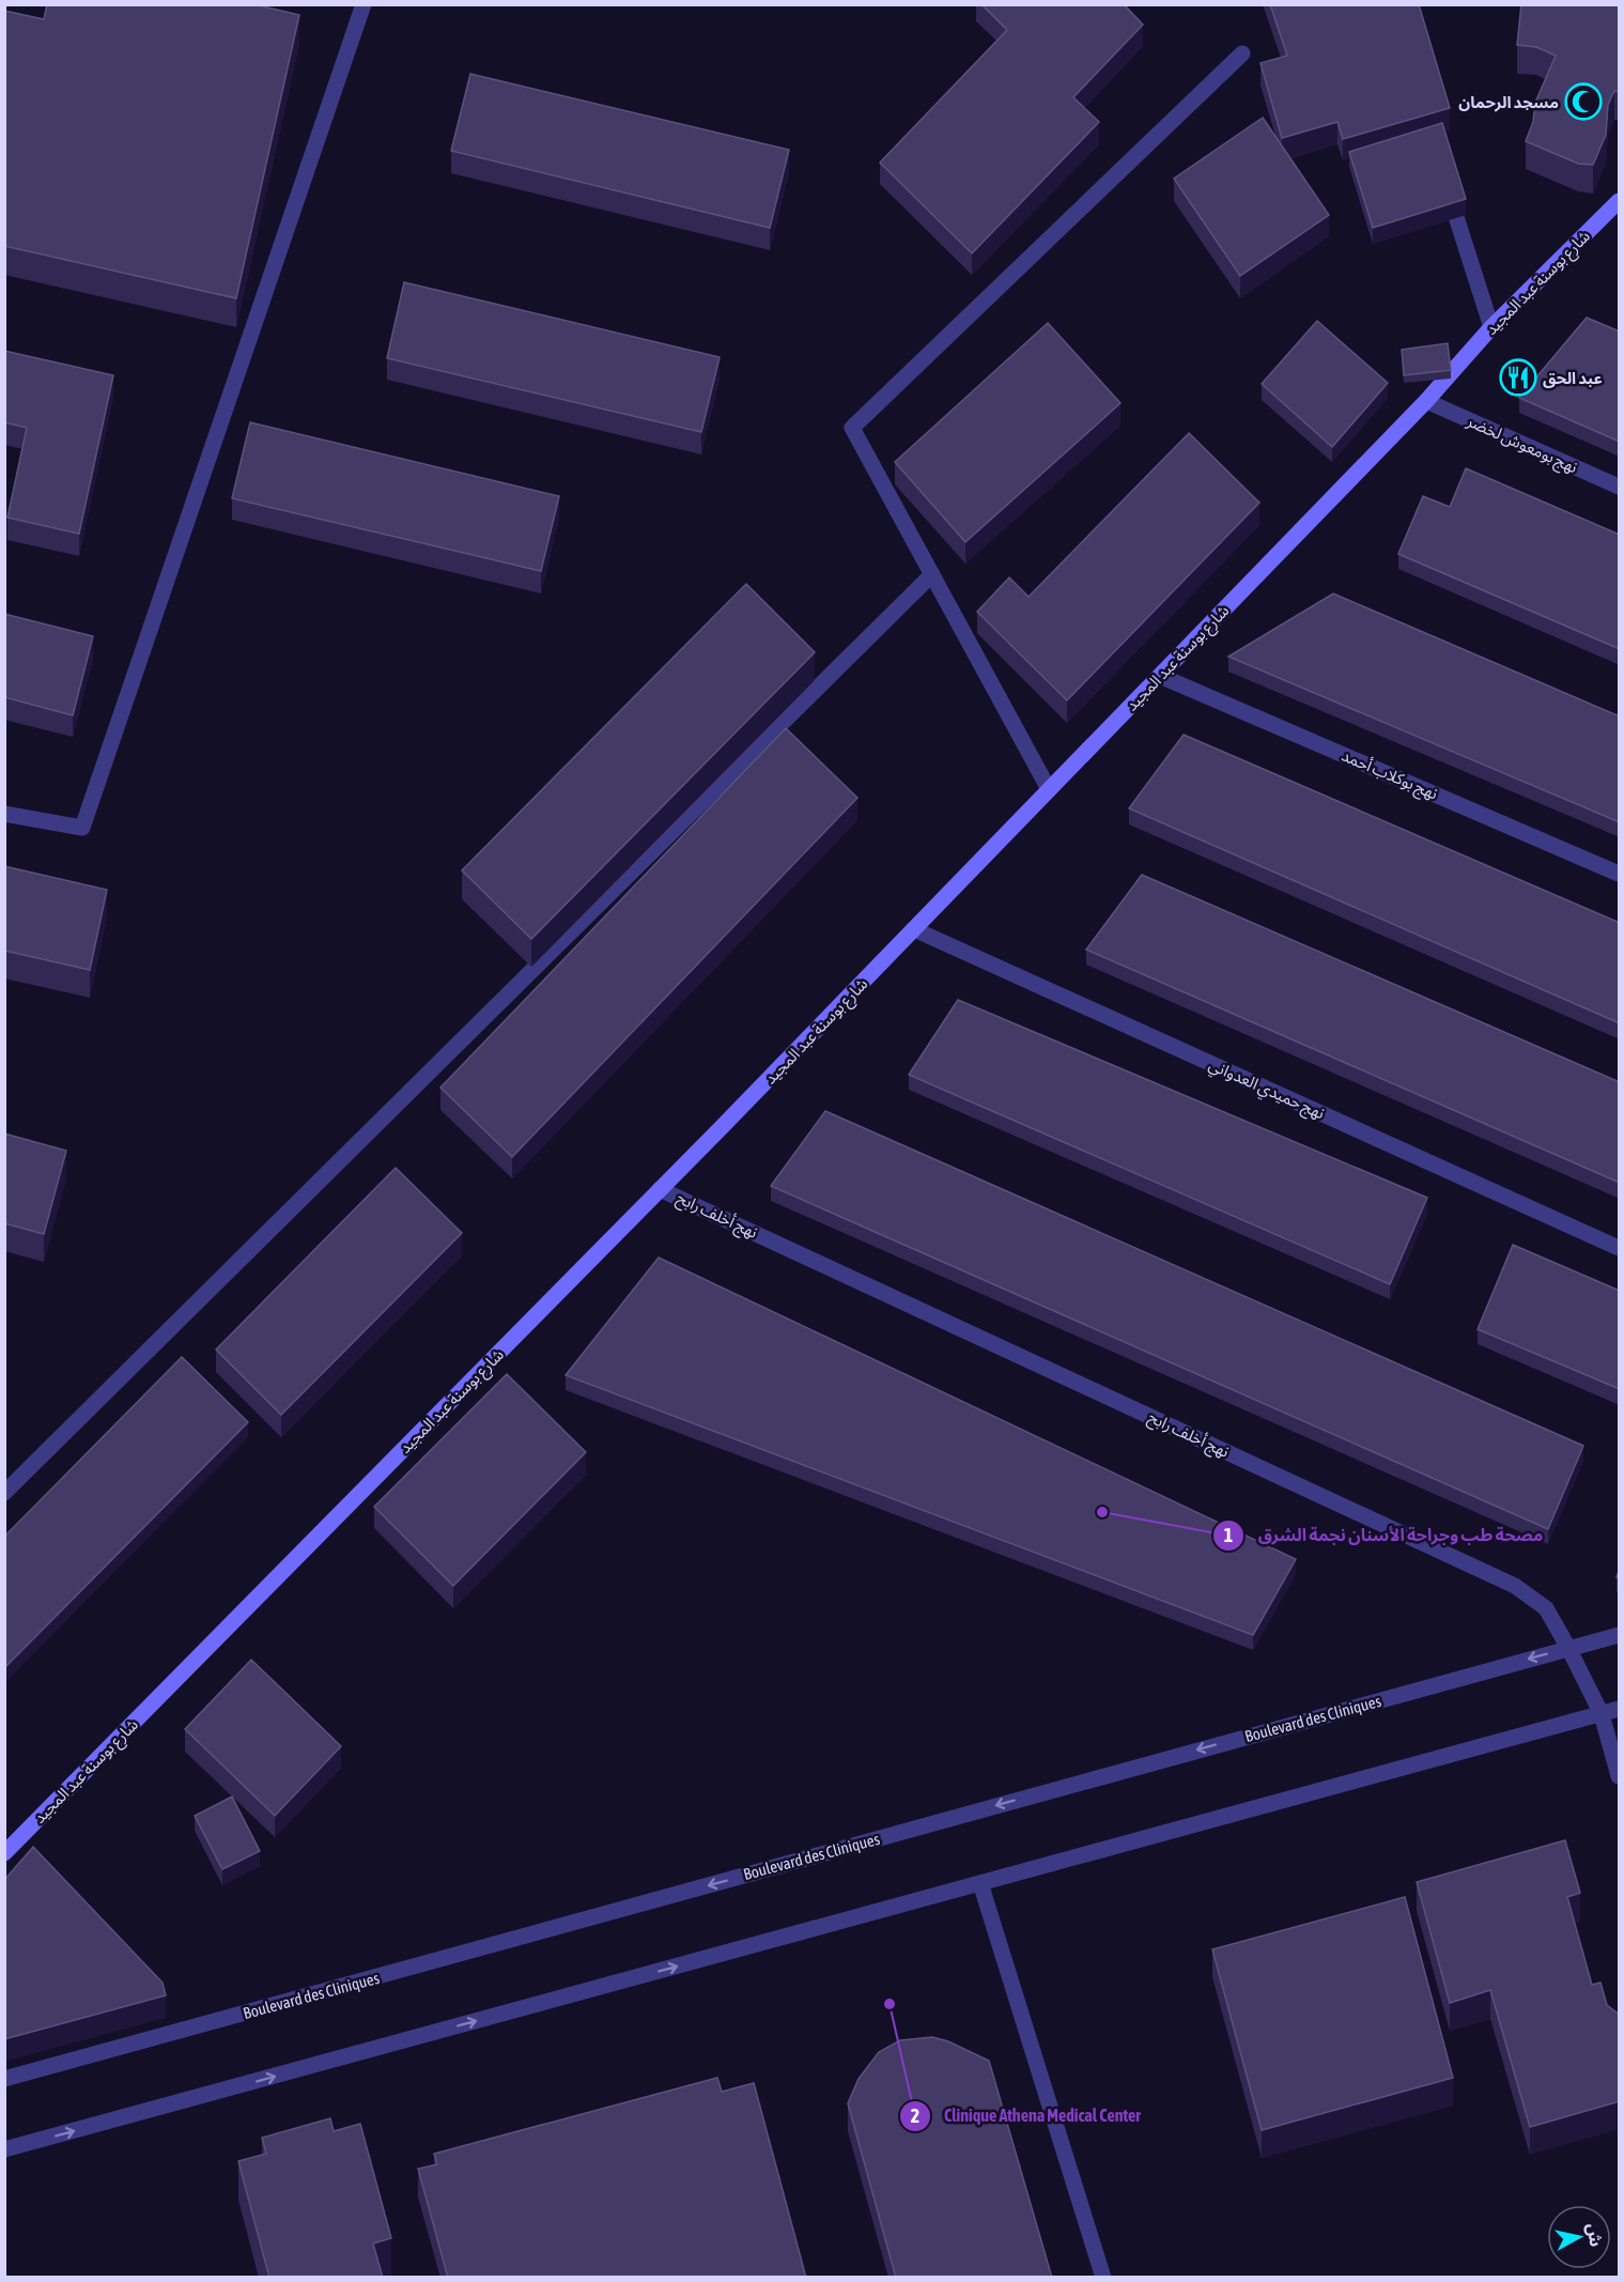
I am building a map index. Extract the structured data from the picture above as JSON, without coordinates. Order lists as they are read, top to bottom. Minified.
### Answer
{"streets":{"street":["شارع بوسنة عبد المجيد","نهج بومعوش لخضر","نهج بوكلاب أحمد","نهج حميدي العدواني","نهج أخلف رابح","Boulevard des Cliniques"]},"crossings":[["شارع بوسنة عبد المجيد","نهج بومعوش لخضر"],["شارع بوسنة عبد المجيد","نهج بوكلاب أحمد"],["شارع بوسنة عبد المجيد","نهج حميدي العدواني"],["شارع بوسنة عبد المجيد","نهج أخلف رابح"],["نهج أخلف رابح","Boulevard des Cliniques"]],"places":{"mosque":["مسجد الرحمان"],"restaurant":["عبد الحق"],"other":["مصحة طب وجراحة الأسنان نجمة الشرق","Clinique Athena Medical Center"]},"north":"right"}
